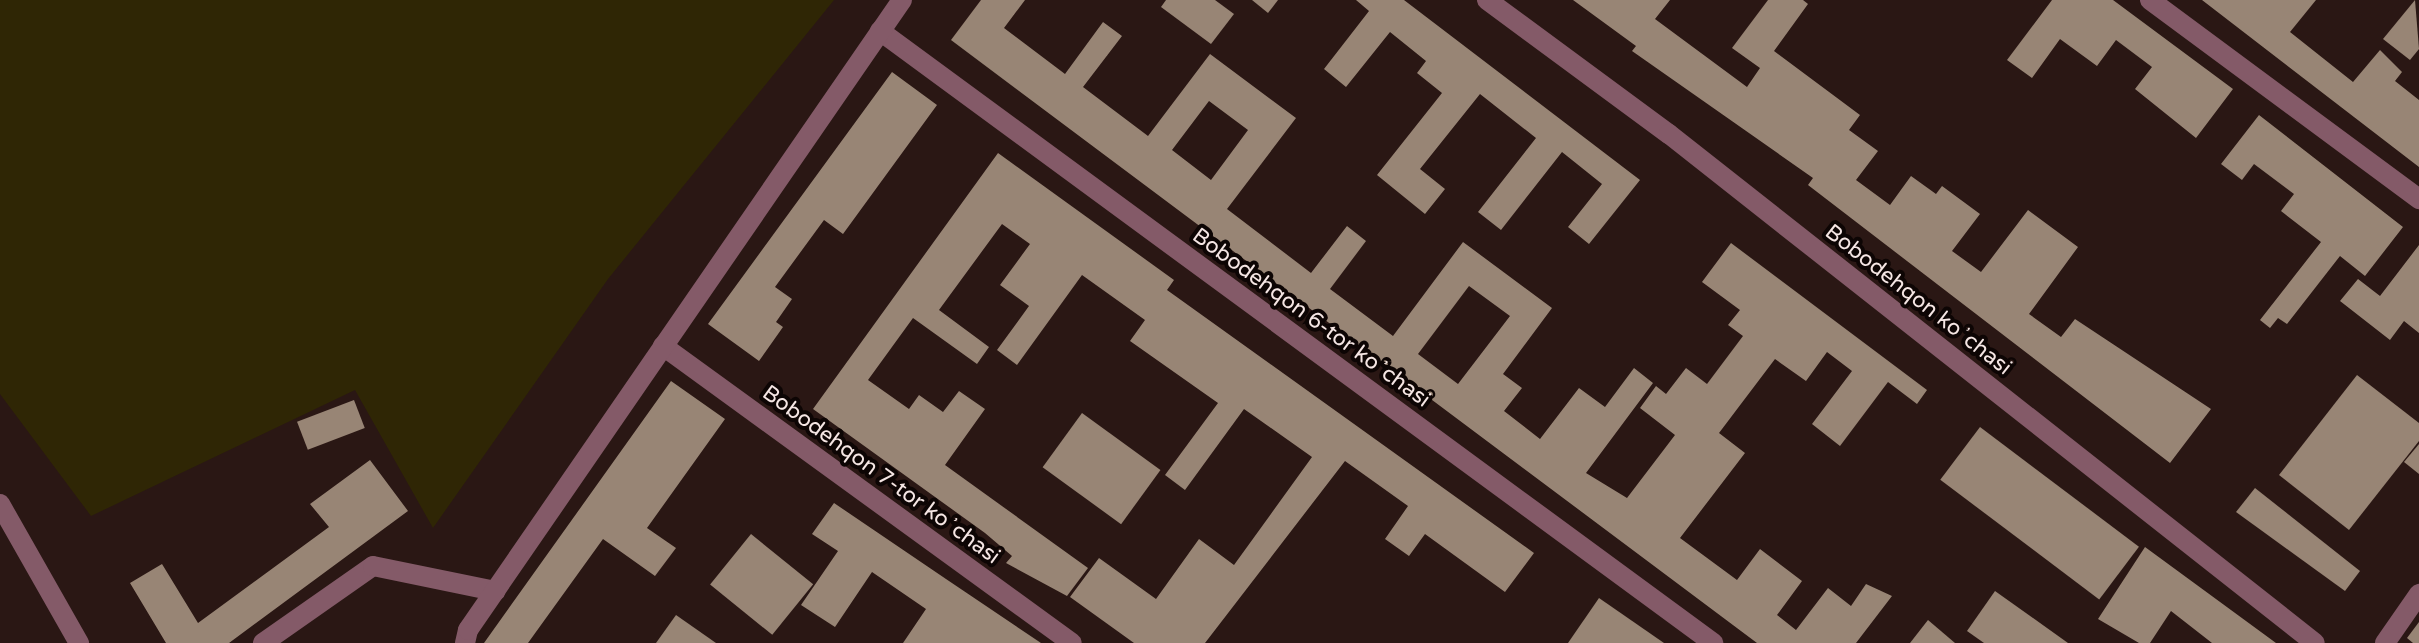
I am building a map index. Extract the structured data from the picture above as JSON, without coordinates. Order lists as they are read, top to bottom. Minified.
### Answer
{"streets":{"street":["Bobodehqon koʼchasi","Bobodehqon 6-tor koʼchasi","Bobodehqon 7-tor koʼchasi"]}}
